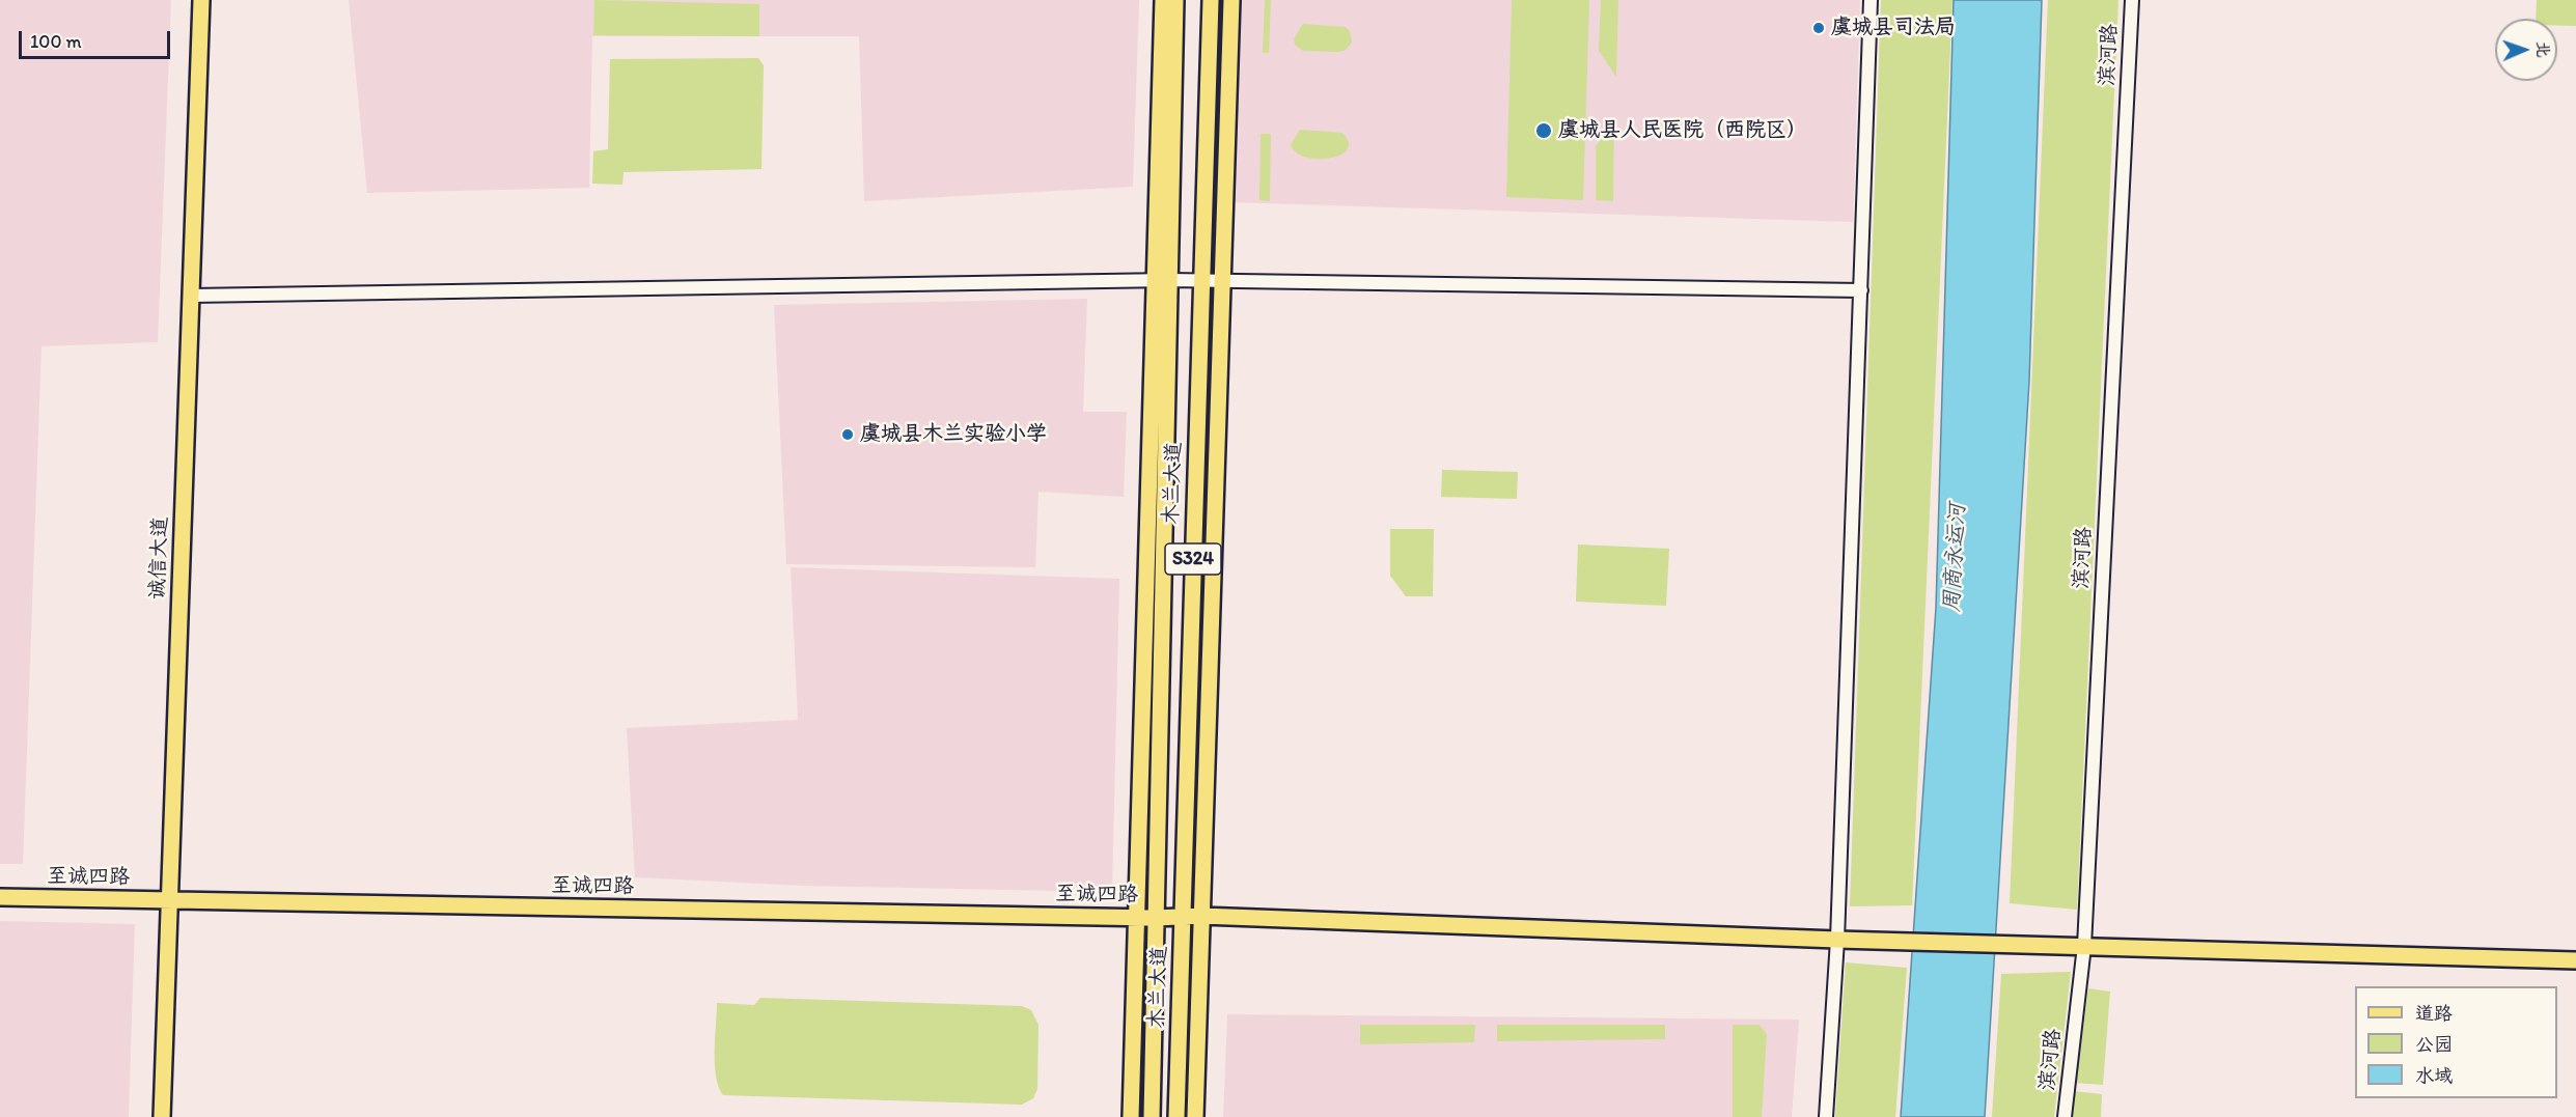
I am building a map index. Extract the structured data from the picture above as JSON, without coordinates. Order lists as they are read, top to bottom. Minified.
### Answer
{"streets":{"main road":["木兰大道","诚信大道","S324","至诚四路"],"street":["滨河路"]},"crossings":[["滨河路","至诚四路"],["木兰大道","至诚四路"],["诚信大道","至诚四路"]],"water":["周商永运河"],"places":["虞城县司法局","虞城县人民医院（西院区）","虞城县木兰实验小学"],"legend":["道路","公园","水域"],"scale_bar":"100 m","north":"right"}
